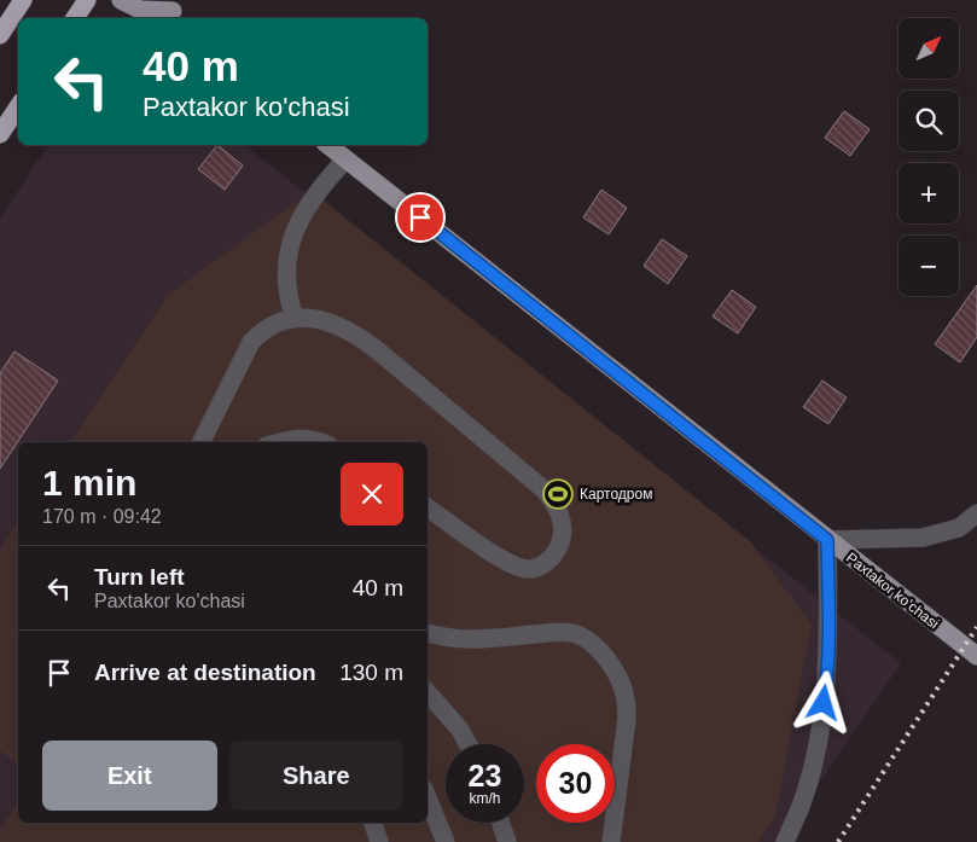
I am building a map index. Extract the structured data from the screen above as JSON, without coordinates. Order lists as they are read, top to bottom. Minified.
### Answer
{"streets":{"main road":["Paxtakor ko'chasi"]},"places":{"sports":["Картодром"]},"north":"top right","page":{"map_buttons":["+","−"],"turn":["40 m","Paxtakor ko'chasi"],"heading":["1 min","170 m · 09:42"],"list":[{"name":"Turn left","note":"Paxtakor ko'chasi","value":"40 m"},{"name":"Arrive at destination","value":"130 m"}],"buttons":["Exit","Share"],"speed":"23 km/h","limit":"30"}}
